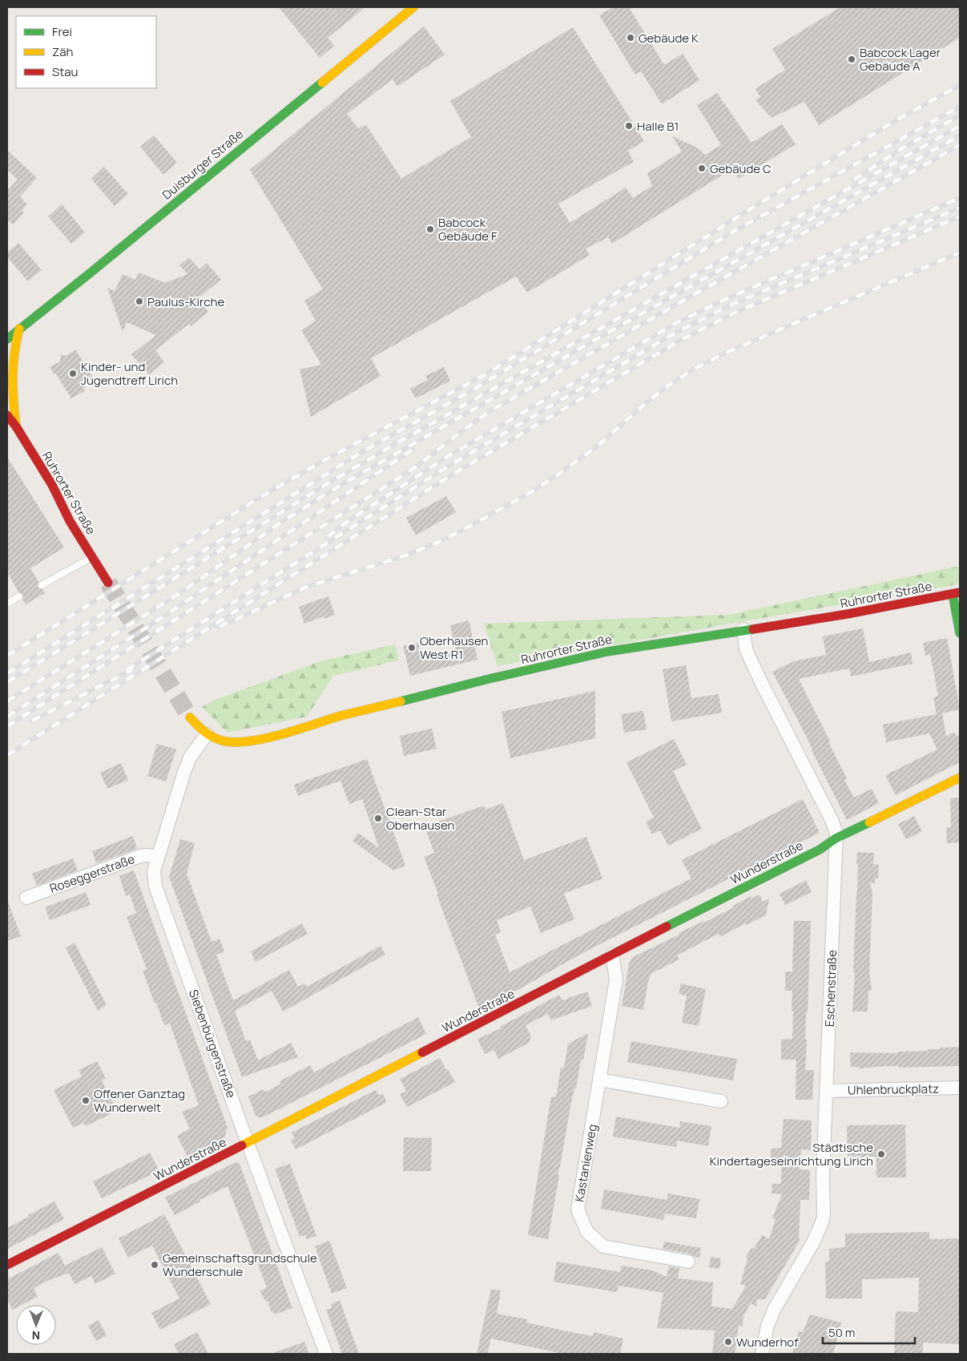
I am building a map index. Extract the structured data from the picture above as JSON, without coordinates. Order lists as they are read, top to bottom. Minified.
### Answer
{"streets":{"main road":["Duisburger Straße","Ruhrorter Straße","Wunderstraße"],"street":["Roseggerstraße","Eschenstraße","Siebenbürgenstraße","Uhlenbruckplatz","Kastanienweg"]},"crossings":[["Ruhrorter Straße","Eschenstraße"],["Ruhrorter Straße","Siebenbürgenstraße"],["Wunderstraße","Eschenstraße"],["Wunderstraße","Siebenbürgenstraße"],["Wunderstraße","Kastanienweg"],["Roseggerstraße","Siebenbürgenstraße"],["Eschenstraße","Uhlenbruckplatz"]],"places":["Gebäude K","Babcock Lager Gebäude A","Halle B1","Gebäude C","Babcock Gebäude F","Paulus-Kirche","Kinder- und Jugendtreff Lirich","Oberhausen West R1","Clean-Star Oberhausen","Offener Ganztag Wunderwelt","Städtische Kindertageseinrichtung Lirich","Gemeinschaftsgrundschule Wunderschule","Wunderhof"],"legend":["Frei","Zäh","Stau"],"scale_bar":"50 m","north":"bottom"}
